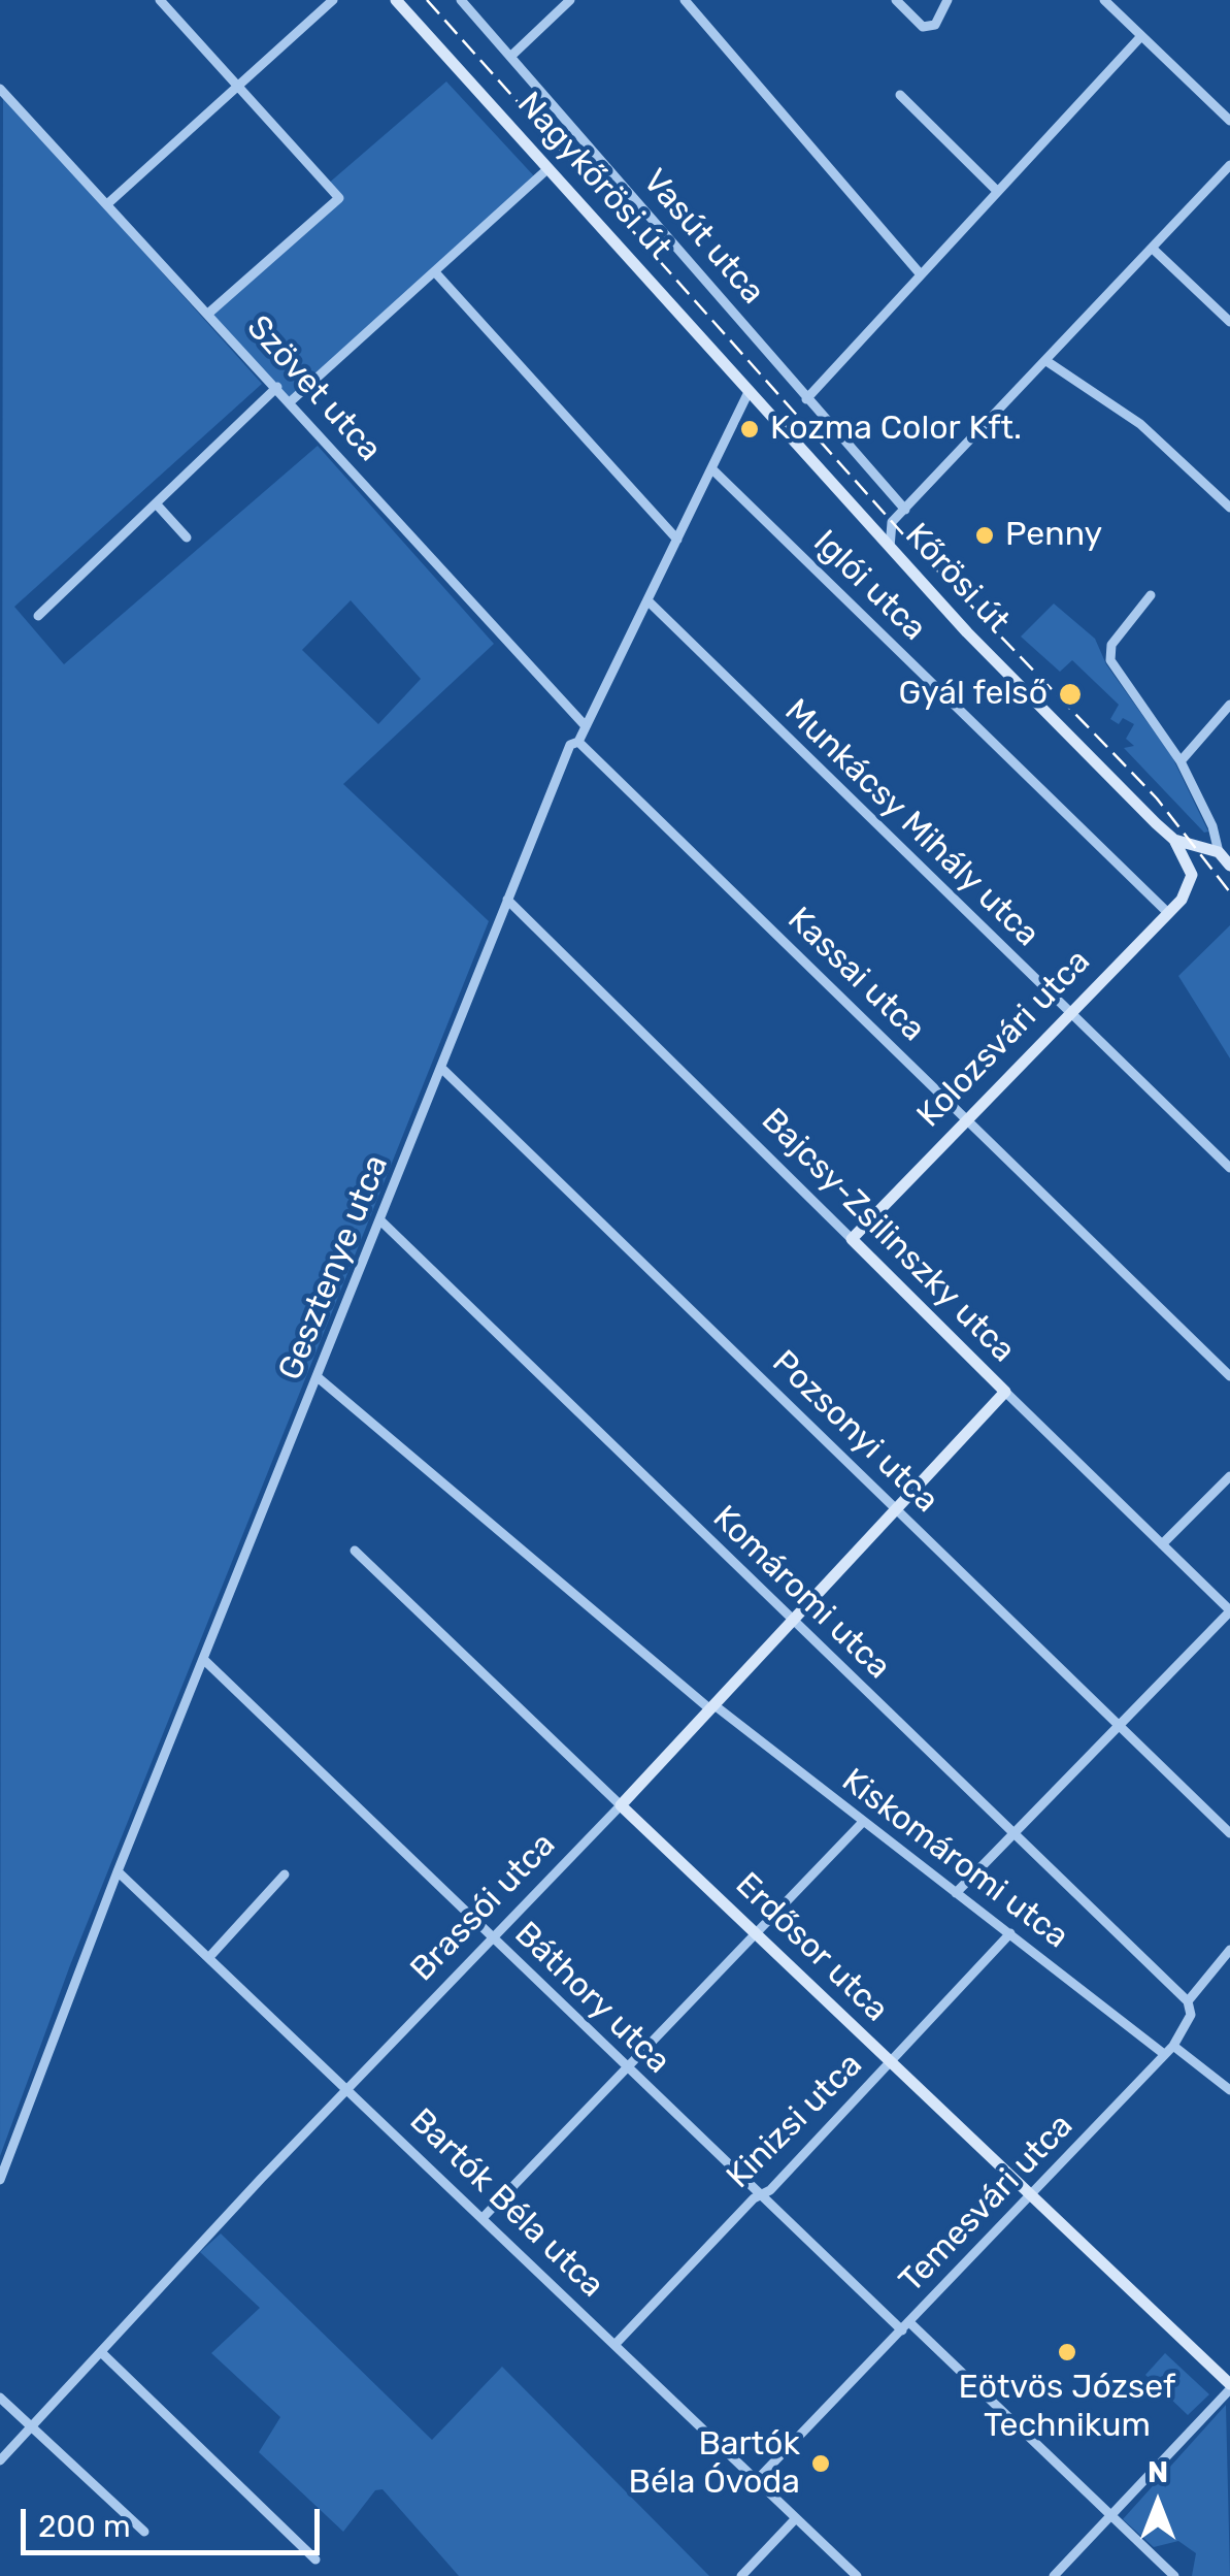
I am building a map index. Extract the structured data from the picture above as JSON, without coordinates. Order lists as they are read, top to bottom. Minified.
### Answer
{"streets":{"street":["Nagykőrösi út","Vasút utca","Szövet utca","Kőrösi út","Iglói utca","Munkácsy Mihály utca","Kassai utca","Kolozsvári utca","Bajcsy-Zsilinszky utca","Gesztenye utca","Pozsonyi utca","Komáromi utca","Kiskomáromi utca","Brassói utca","Erdősor utca","Báthory utca","Kinizsi utca","Bartók Béla utca","Temesvári utca"]},"crossings":[["Nagykőrösi út","Kőrösi út"],["Nagykőrösi út","Gesztenye utca"],["Szövet utca","Gesztenye utca"],["Kőrösi út","Gesztenye utca"],["Iglói utca","Kolozsvári utca"],["Iglói utca","Gesztenye utca"],["Munkácsy Mihály utca","Kolozsvári utca"],["Munkácsy Mihály utca","Gesztenye utca"],["Kassai utca","Kolozsvári utca"],["Kassai utca","Gesztenye utca"],["Kolozsvári utca","Bajcsy-Zsilinszky utca"],["Bajcsy-Zsilinszky utca","Gesztenye utca"],["Bajcsy-Zsilinszky utca","Brassói utca"],["Gesztenye utca","Pozsonyi utca"],["Gesztenye utca","Komáromi utca"],["Gesztenye utca","Kiskomáromi utca"],["Gesztenye utca","Báthory utca"],["Gesztenye utca","Bartók Béla utca"],["Pozsonyi utca","Brassói utca"],["Komáromi utca","Brassói utca"],["Komáromi utca","Temesvári utca"],["Kiskomáromi utca","Brassói utca"],["Kiskomáromi utca","Kinizsi utca"],["Kiskomáromi utca","Temesvári utca"],["Brassói utca","Erdősor utca"],["Brassói utca","Báthory utca"],["Brassói utca","Bartók Béla utca"],["Erdősor utca","Kinizsi utca"],["Erdősor utca","Temesvári utca"],["Báthory utca","Kinizsi utca"],["Báthory utca","Temesvári utca"],["Kinizsi utca","Bartók Béla utca"],["Bartók Béla utca","Temesvári utca"]],"places":["Kozma Color Kft.","Penny","Gyál felső","Eötvös József Technikum","Bartók Béla Óvoda"],"scale_bar":"200 m","north":"top"}
